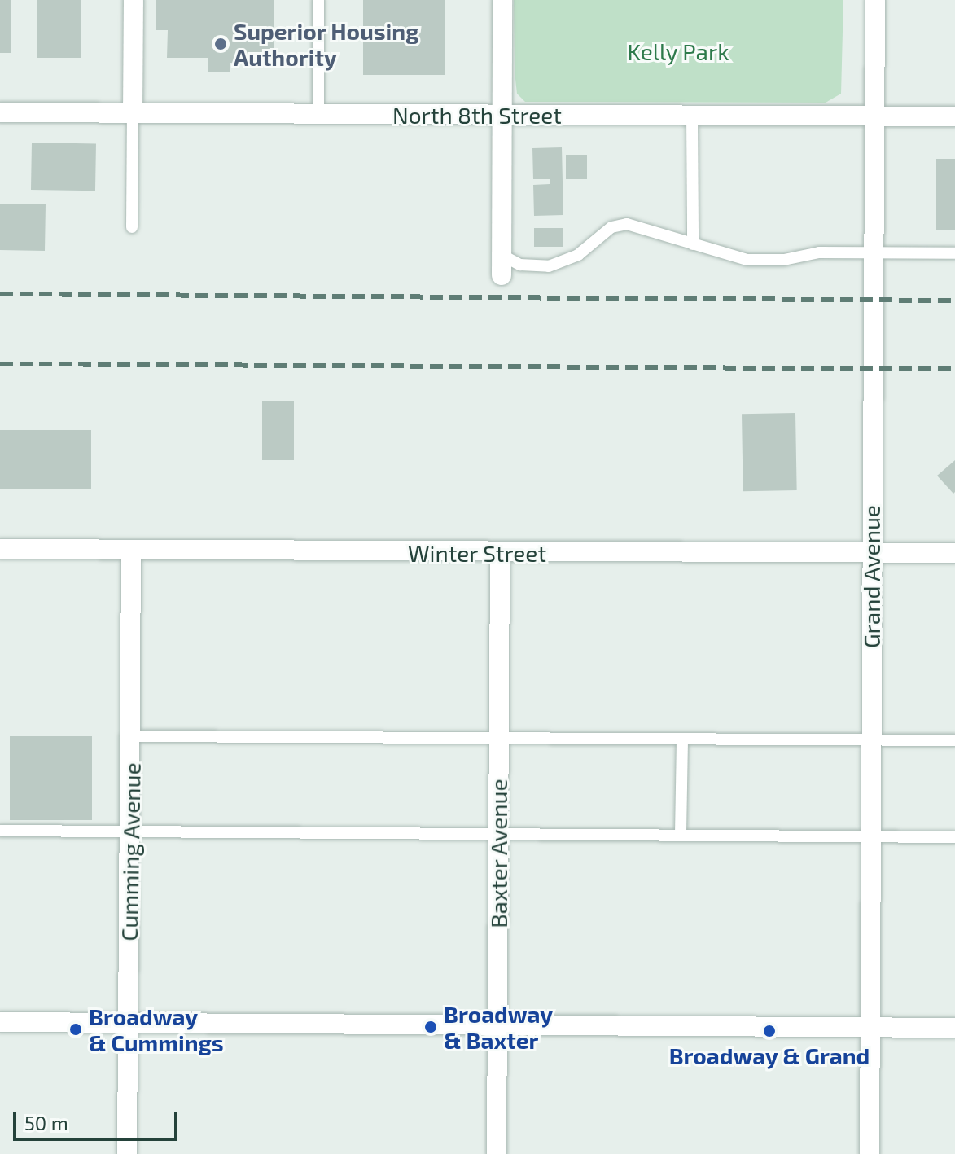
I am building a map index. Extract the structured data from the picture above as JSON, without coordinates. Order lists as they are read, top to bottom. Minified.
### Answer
{"streets":{"street":["North 8th Street","Winter Street","Grand Avenue","Cumming Avenue","Baxter Avenue"]},"crossings":[["North 8th Street","Grand Avenue"],["Winter Street","Grand Avenue"],["Winter Street","Cumming Avenue"],["Winter Street","Baxter Avenue"]],"parks":["Kelly Park"],"places":["Superior Housing Authority","Broadway & Baxter","Broadway & Cummings","Broadway & Grand"],"scale_bar":"50 m"}
